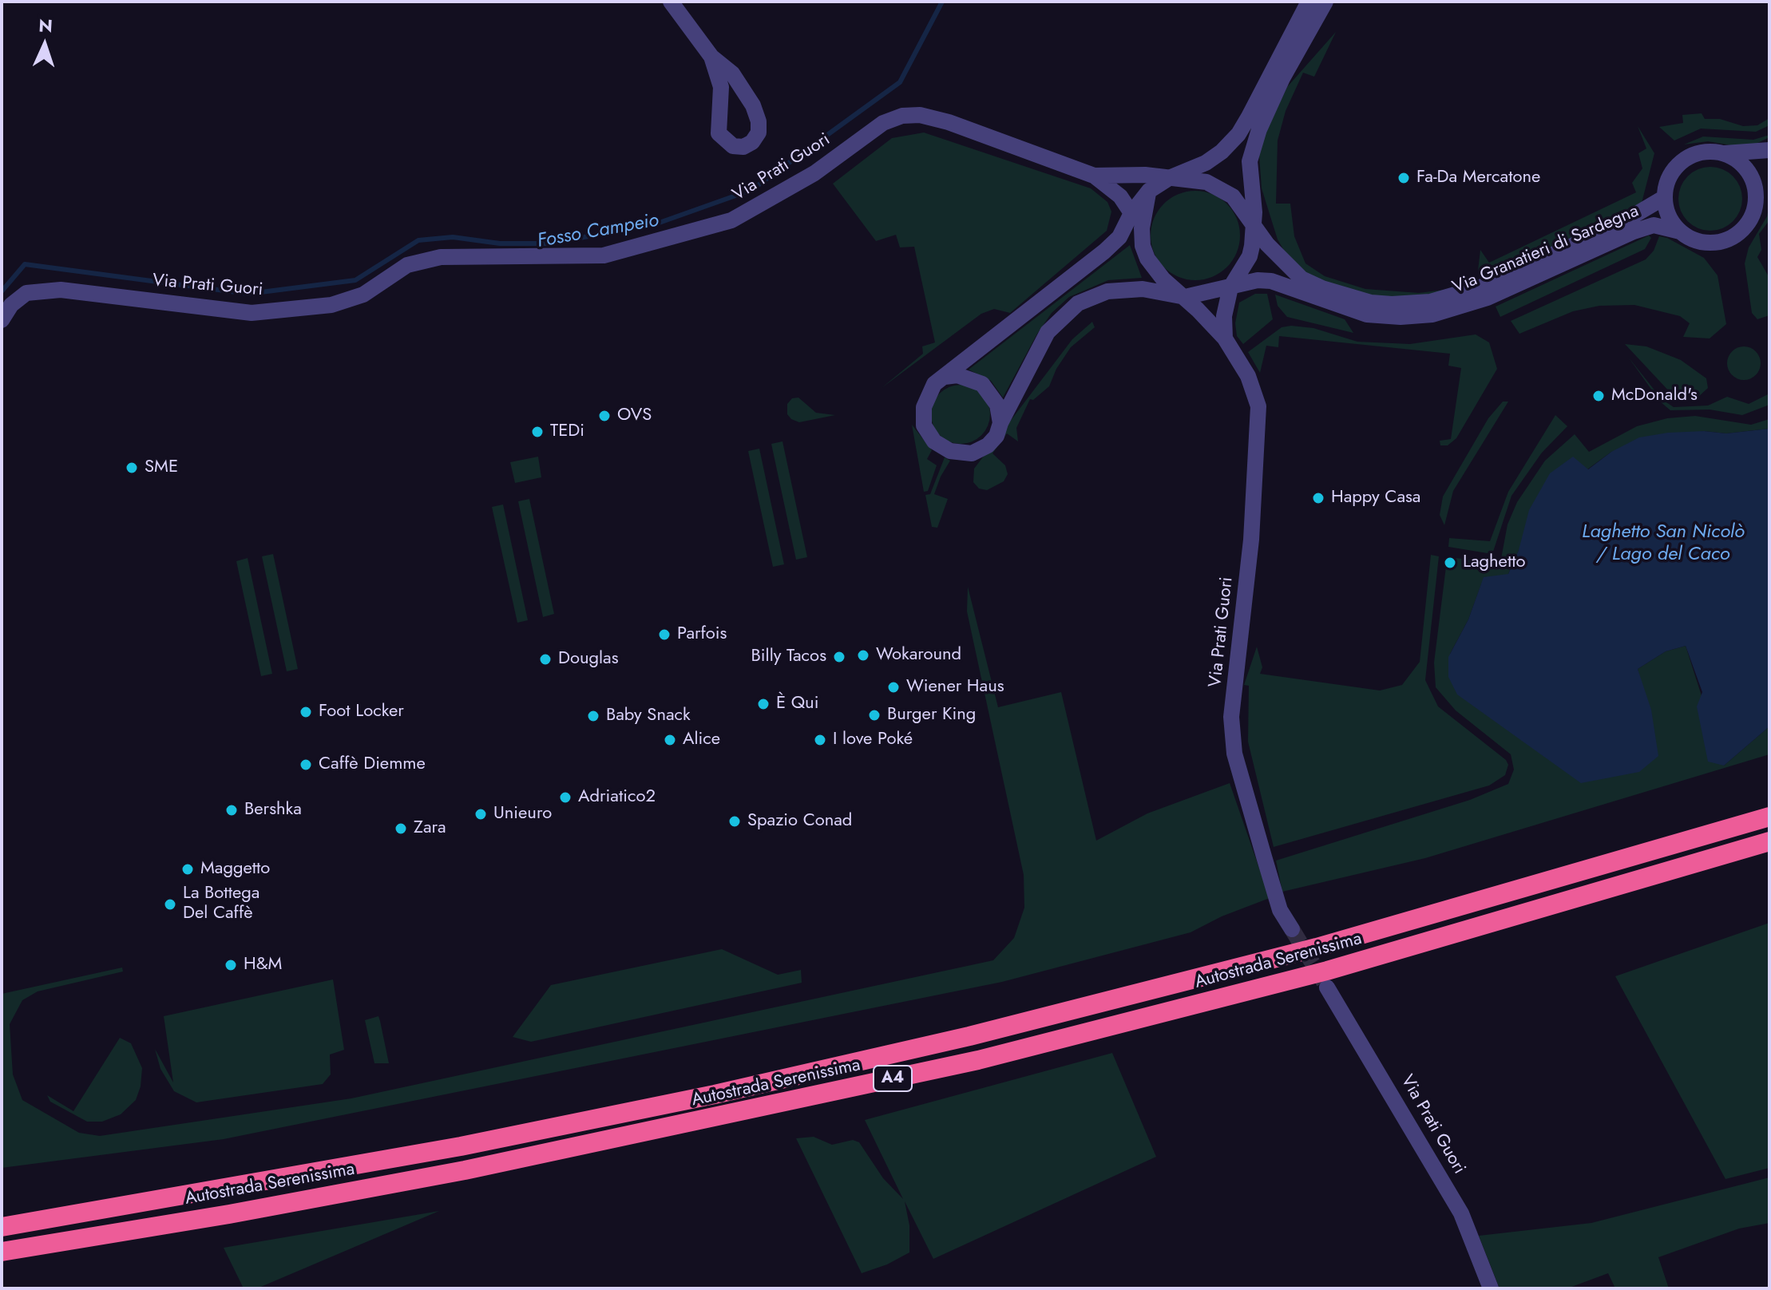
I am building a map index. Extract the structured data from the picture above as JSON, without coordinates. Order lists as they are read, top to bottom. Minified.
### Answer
{"streets":{"highway":["Autostrada Serenissima","A4"],"street":["Via Prati Guori","Via Granatieri di Sardegna"]},"crossings":[["Via Prati Guori","Via Granatieri di Sardegna"]],"water":["Fosso Campeio","Laghetto San Nicolò / Lago del Caco"],"places":["Fa-Da Mercatone","McDonald's","OVS","TEDi","SME","Happy Casa","Laghetto","Parfois","Wokaround","Billy Tacos","Douglas","Wiener Haus","È Qui","Foot Locker","Burger King","Baby Snack","Alice","I love Poké","Caffè Diemme","Adriatico2","Bershka","Unieuro","Spazio Conad","Zara","Maggetto","La Bottega Del Caffè","H&M"],"north":"top"}
